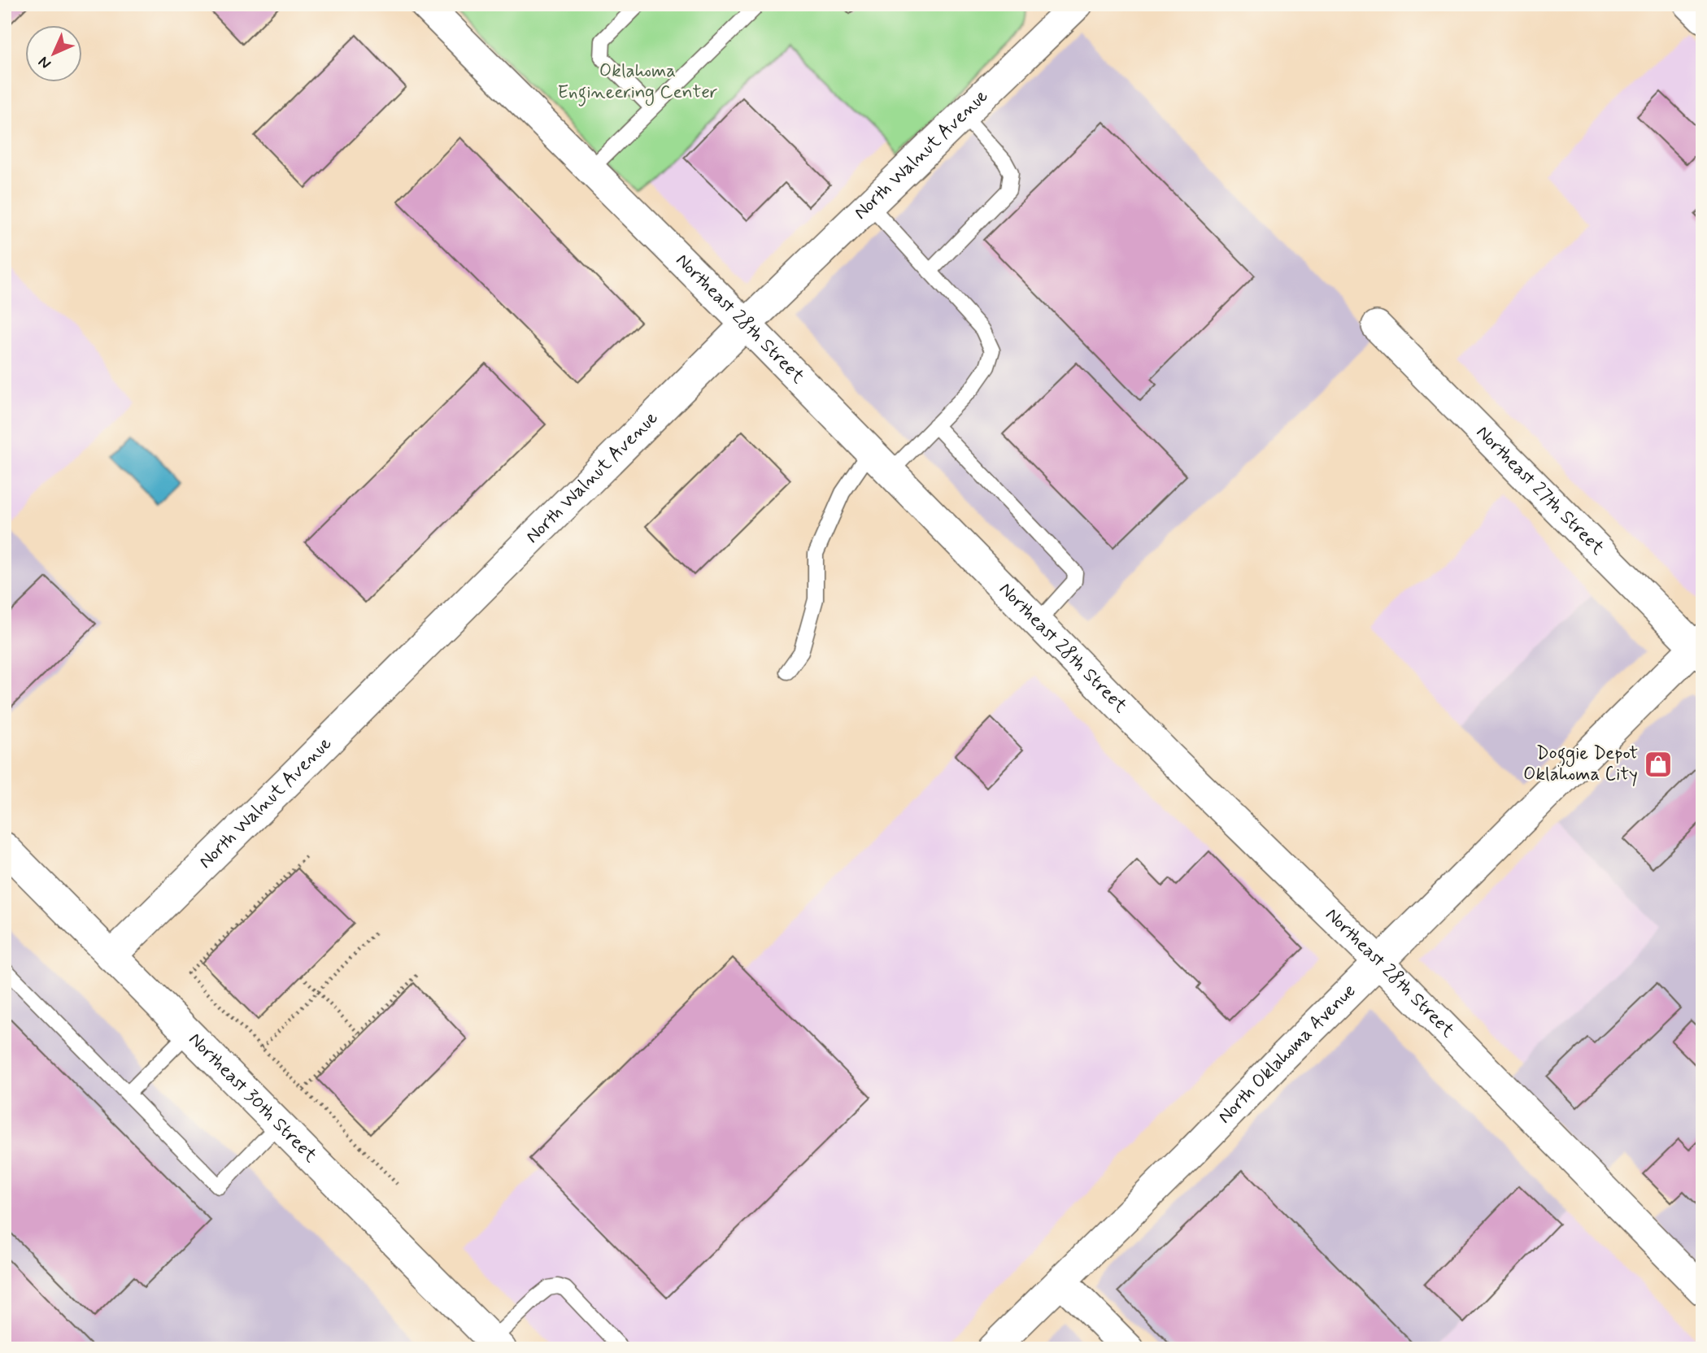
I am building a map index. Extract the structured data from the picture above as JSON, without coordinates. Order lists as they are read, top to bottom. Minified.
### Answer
{"streets":{"street":["North Walnut Avenue","Northeast 28th Street","Northeast 27th Street","North Oklahoma Avenue","Northeast 30th Street"]},"crossings":[["North Walnut Avenue","Northeast 28th Street"],["North Walnut Avenue","Northeast 30th Street"],["Northeast 28th Street","North Oklahoma Avenue"],["Northeast 27th Street","North Oklahoma Avenue"]],"parks":["Oklahoma Engineering Center"],"places":{"shop":["Doggie Depot Oklahoma City"]},"north":"bottom left"}
